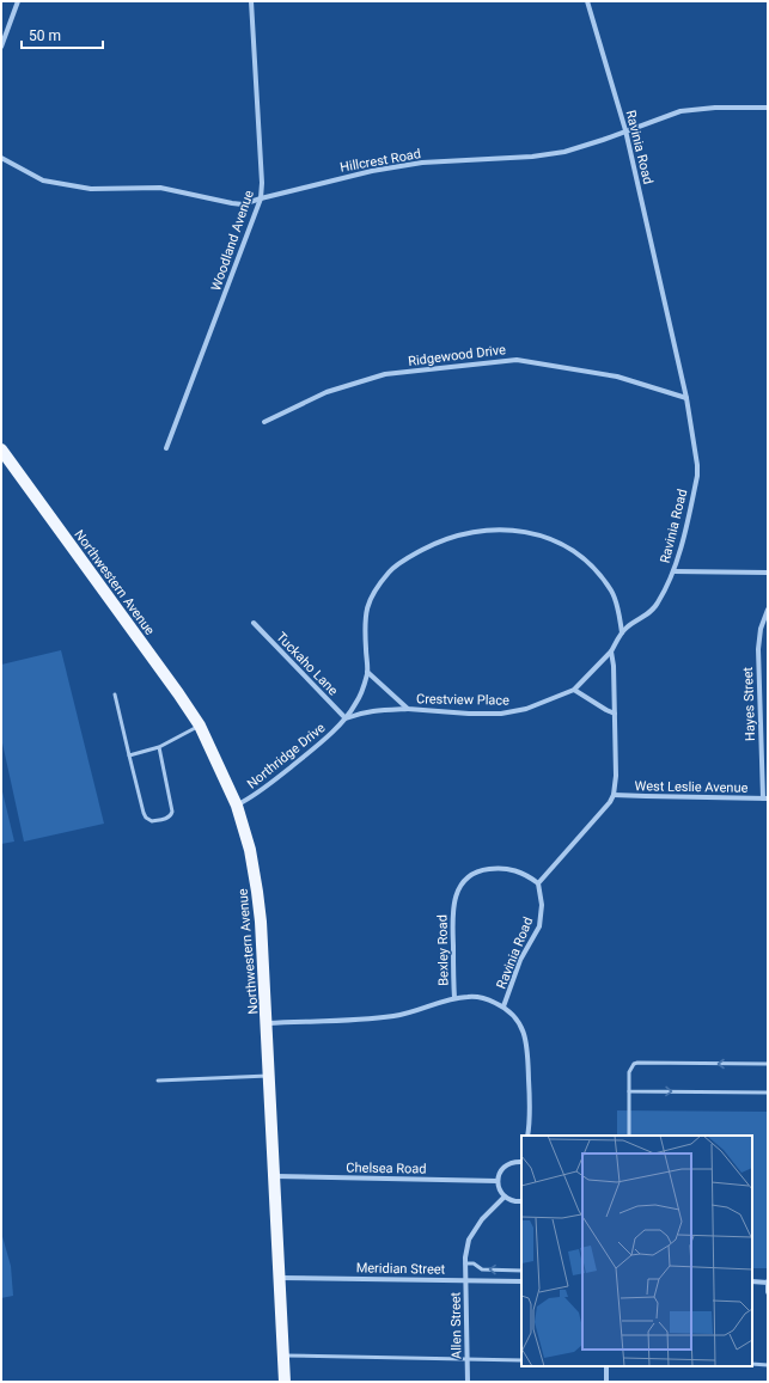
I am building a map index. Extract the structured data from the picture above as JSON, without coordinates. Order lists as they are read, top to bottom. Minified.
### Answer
{"streets":{"main road":["Northwestern Avenue"],"street":["Ravinia Road","Hillcrest Road","Woodland Avenue","Ridgewood Drive","Tuckaho Lane","Crestview Place","Hayes Street","Northridge Drive","West Leslie Avenue","Bexley Road","Chelsea Road","Meridian Street","Allen Street"]},"crossings":[["Ravinia Road","Hillcrest Road"],["Ravinia Road","Ridgewood Drive"],["Ravinia Road","Crestview Place"],["Ravinia Road","Northridge Drive"],["Ravinia Road","Bexley Road"],["Hillcrest Road","Woodland Avenue"],["Northwestern Avenue","Northridge Drive"],["Northwestern Avenue","Bexley Road"],["Northwestern Avenue","Chelsea Road"],["Northwestern Avenue","Meridian Street"],["Tuckaho Lane","Northridge Drive"],["Crestview Place","Northridge Drive"],["Hayes Street","West Leslie Avenue"],["Meridian Street","Allen Street"]],"scale_bar":"50 m"}
